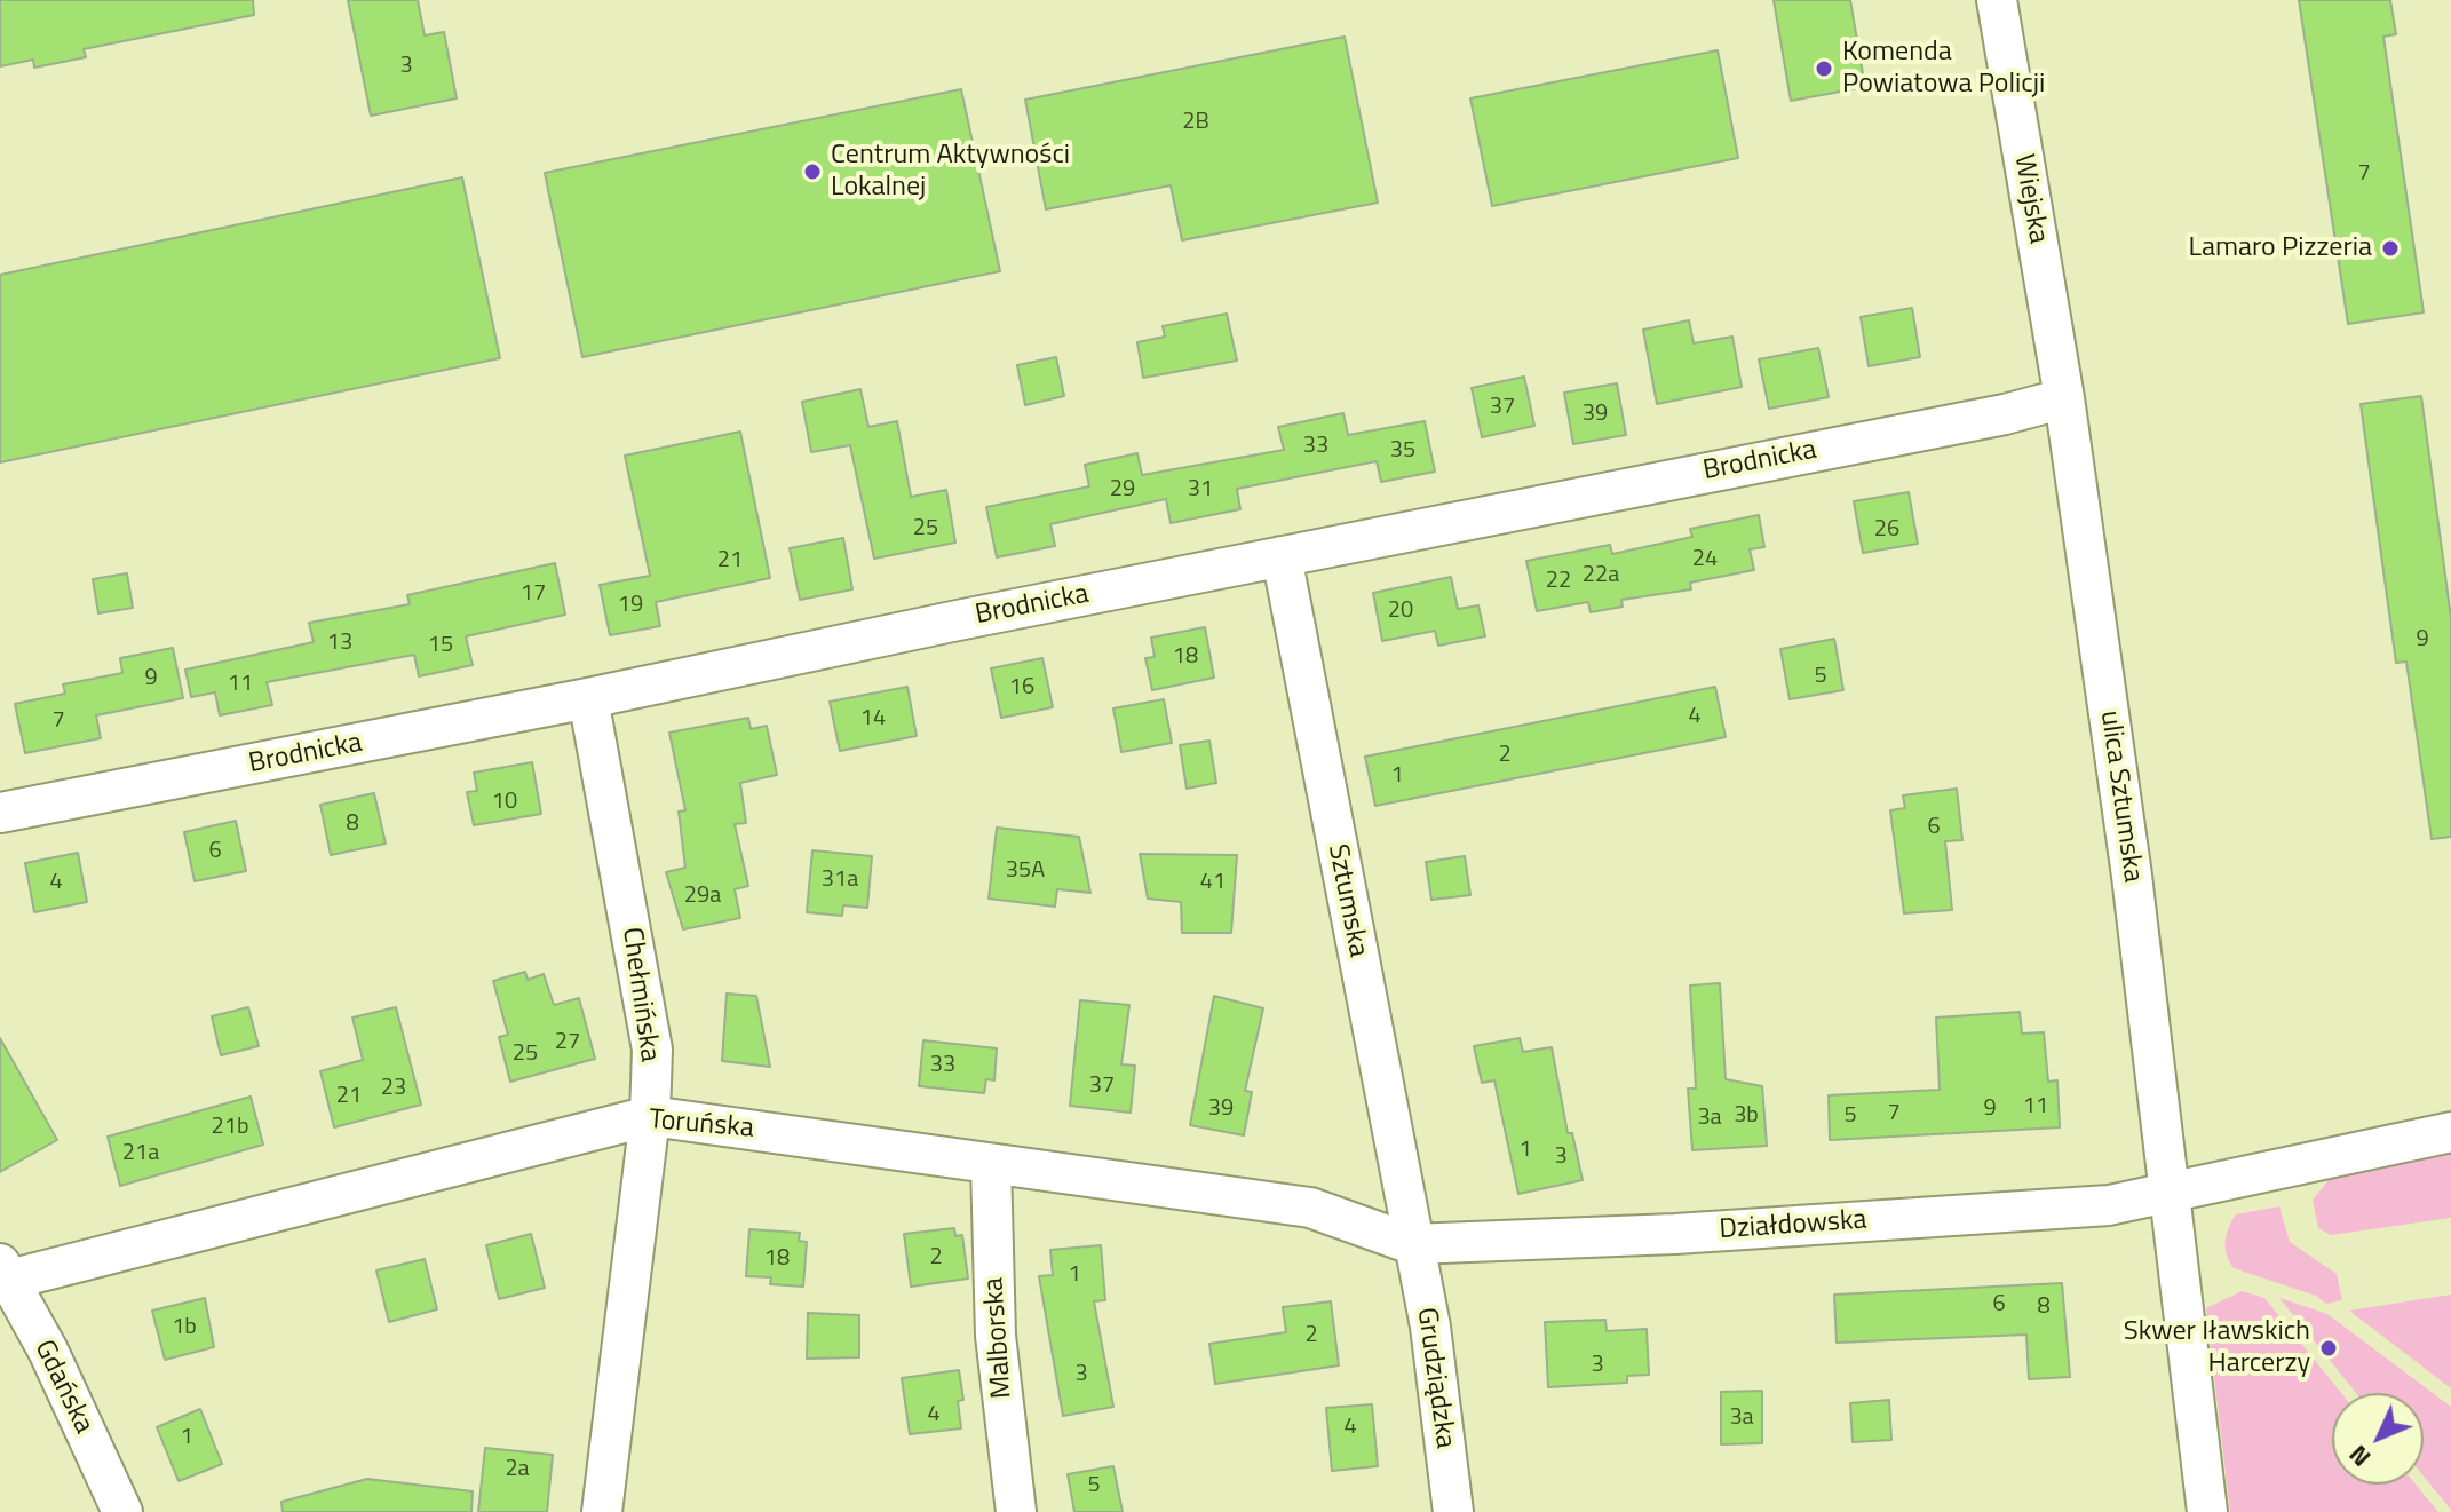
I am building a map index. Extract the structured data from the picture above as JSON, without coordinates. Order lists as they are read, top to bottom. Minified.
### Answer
{"streets":{"street":["Wiejska","Brodnicka","ulica Sztumska","Sztumska","Chełmińska","Toruńska","Działdowska","Malborska","Grudziądzka","Gdańska"]},"crossings":[["Wiejska","Brodnicka"],["Wiejska","ulica Sztumska"],["Brodnicka","ulica Sztumska"],["Brodnicka","Sztumska"],["Brodnicka","Chełmińska"],["ulica Sztumska","Działdowska"],["Sztumska","Toruńska"],["Sztumska","Działdowska"],["Sztumska","Grudziądzka"],["Chełmińska","Toruńska"],["Toruńska","Działdowska"],["Toruńska","Malborska"],["Toruńska","Grudziądzka"],["Toruńska","Gdańska"],["Działdowska","Grudziądzka"]],"places":["Komenda Powiatowa Policji","Centrum Aktywności Lokalnej","Lamaro Pizzeria","Skwer Iławskich Harcerzy"],"house_numbers":["3","2B","7","37","39","33","35","29","31","25","26","24","21","22a","22","17","19","20","9","13","15","18","5","9","11","16","4","14","7","2","1","10","8","6","6","35A","31a","4","41","29a","27","25","33","37","23","21","11","39","9","7","3b","5","3a","21b","1","21a","3","2","18","1","6","8","1b","2","3","3","4","3a","4","1","2a","5"],"north":"bottom left"}
